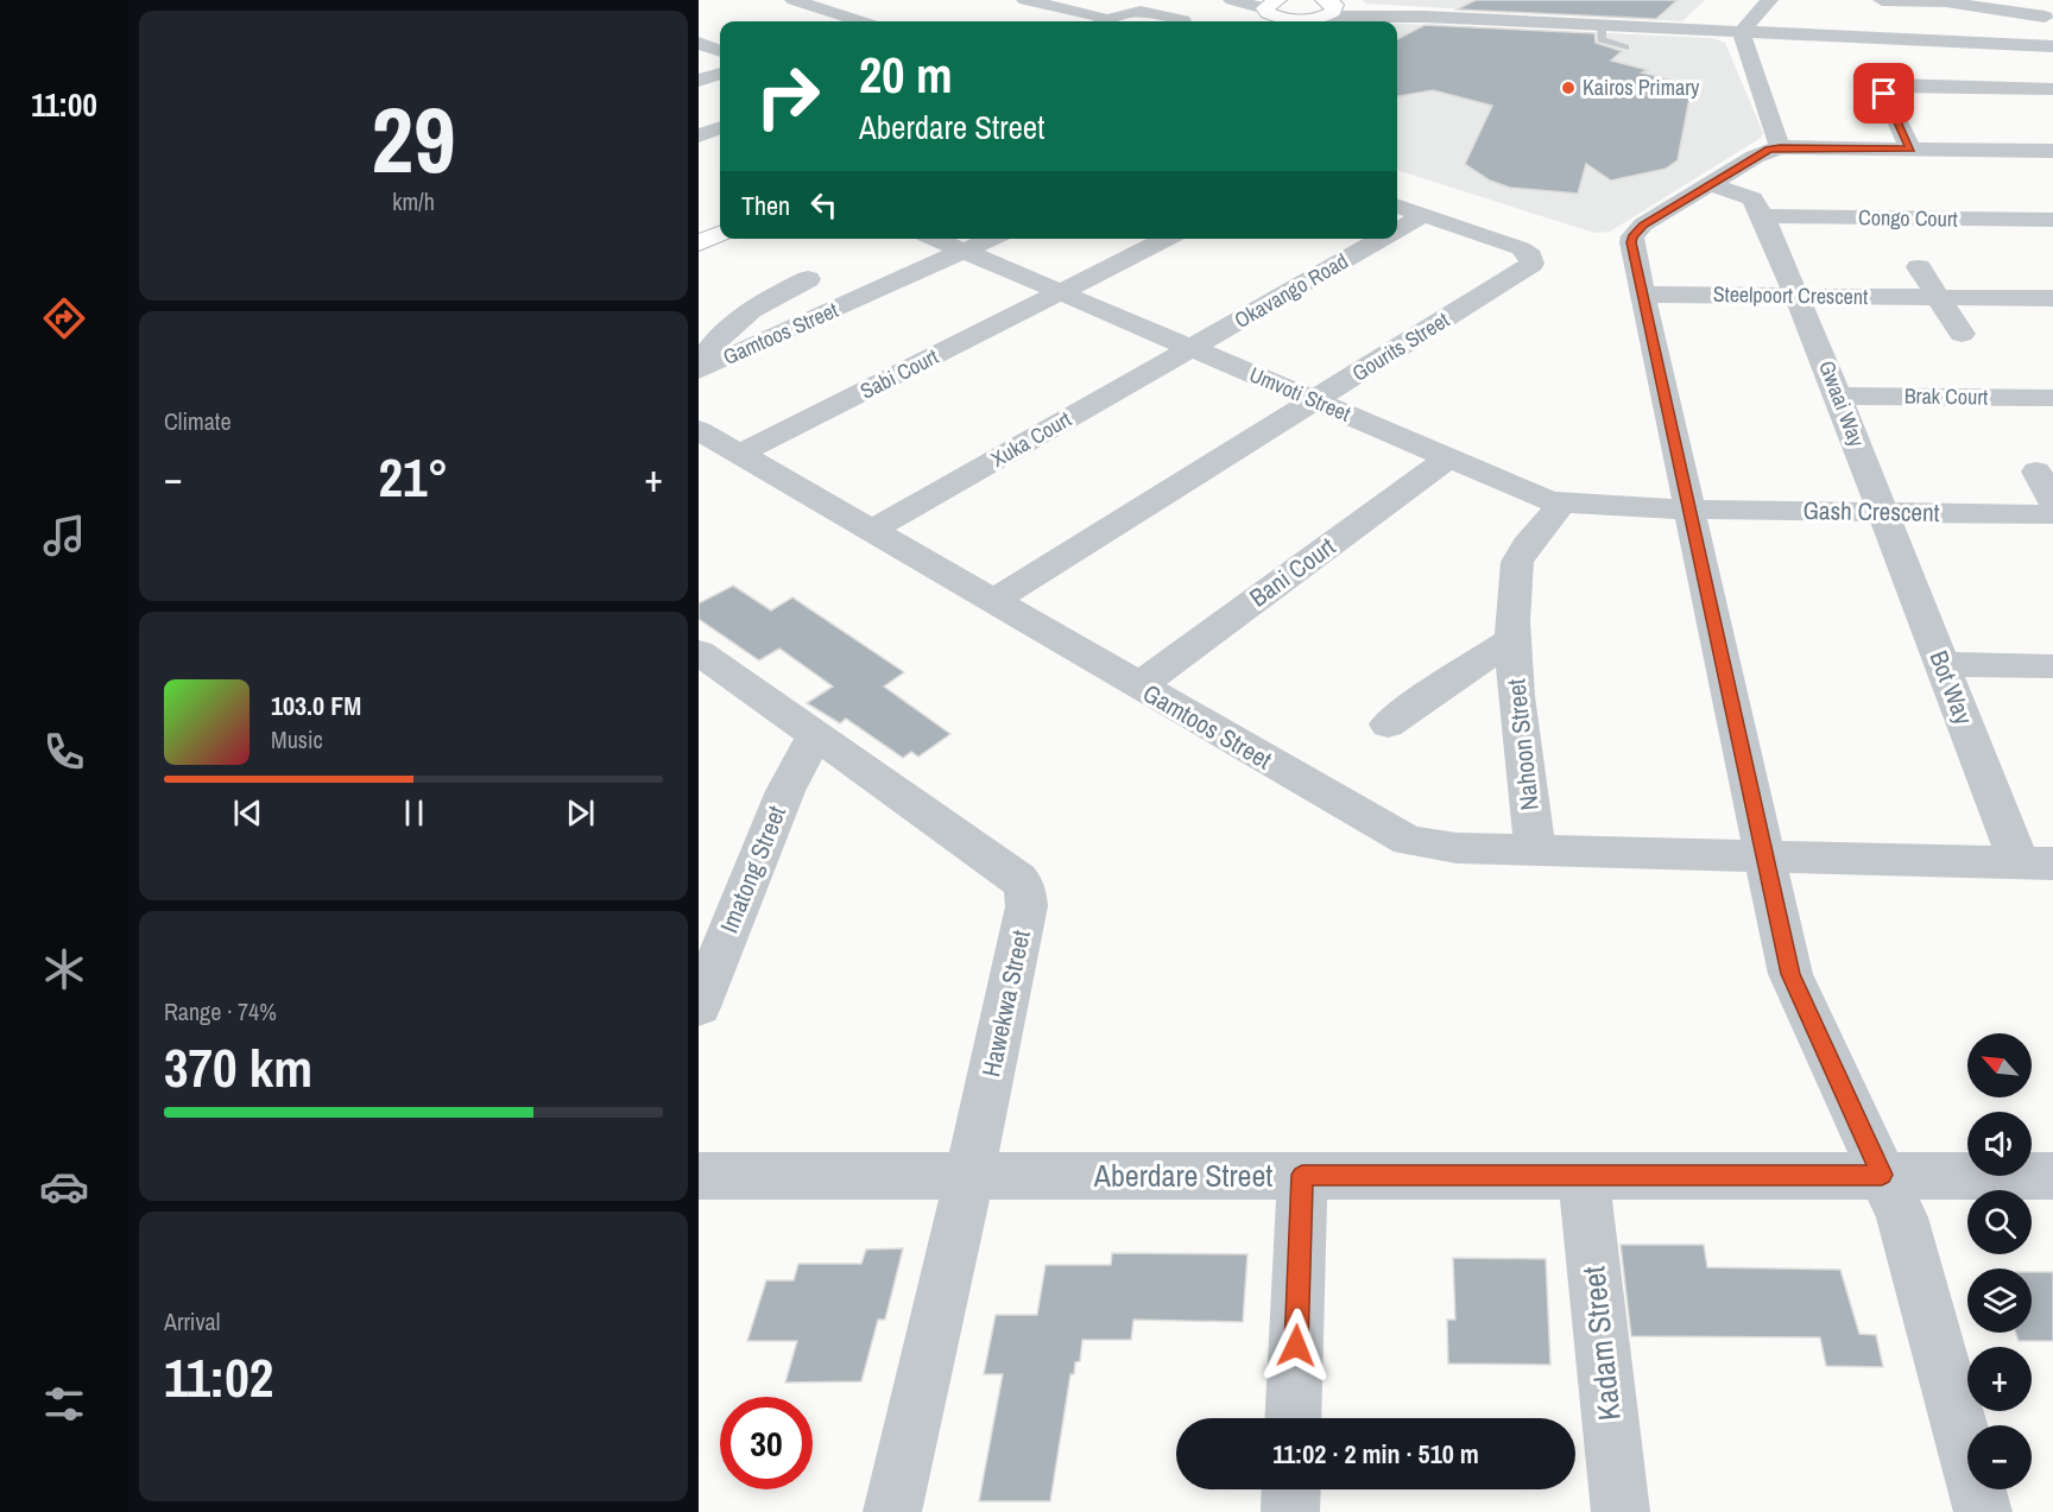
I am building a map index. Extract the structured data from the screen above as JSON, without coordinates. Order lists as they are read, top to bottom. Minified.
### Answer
{"streets":{"street":["Congo Court","Okavango Road","Steelpoort Crescent","Gamtoos Street","Gourits Street","Sabi Court","Umvoti Street","Brak Court","Gwaai Way","Xuka Court","Gash Crescent","Bani Court","Bot Way","Nahoon Street","Imatong Street","Hawekwa Street","Aberdare Street","Kadam Street"]},"crossings":[["Congo Court","Gwaai Way"],["Okavango Road","Gourits Street"],["Okavango Road","Umvoti Street"],["Okavango Road","Xuka Court"],["Steelpoort Crescent","Gwaai Way"],["Gamtoos Street","Gourits Street"],["Gamtoos Street","Sabi Court"],["Gamtoos Street","Umvoti Street"],["Gamtoos Street","Xuka Court"],["Gamtoos Street","Bani Court"],["Gamtoos Street","Nahoon Street"],["Gourits Street","Umvoti Street"],["Sabi Court","Umvoti Street"],["Umvoti Street","Xuka Court"],["Umvoti Street","Gash Crescent"],["Umvoti Street","Bani Court"],["Umvoti Street","Nahoon Street"],["Brak Court","Gwaai Way"],["Gwaai Way","Gash Crescent"],["Gwaai Way","Bot Way"],["Gash Crescent","Bot Way"],["Imatong Street","Hawekwa Street"],["Hawekwa Street","Aberdare Street"],["Aberdare Street","Kadam Street"]],"places":["Kairos Primary"],"north":"top left","page":{"tabs":"11:00","tile":[["29","km/h"],"Climate",["Range · 74%","370 km"],["Arrival","11:02"]],"turn":["20 m","Aberdare Street"],"then":"Then","heat":["−","21°","+"],"song":["103.0 FM","Music"],"map_buttons":["+","−"],"limit":"30","trip":"11:02 · 2 min · 510 m"}}
